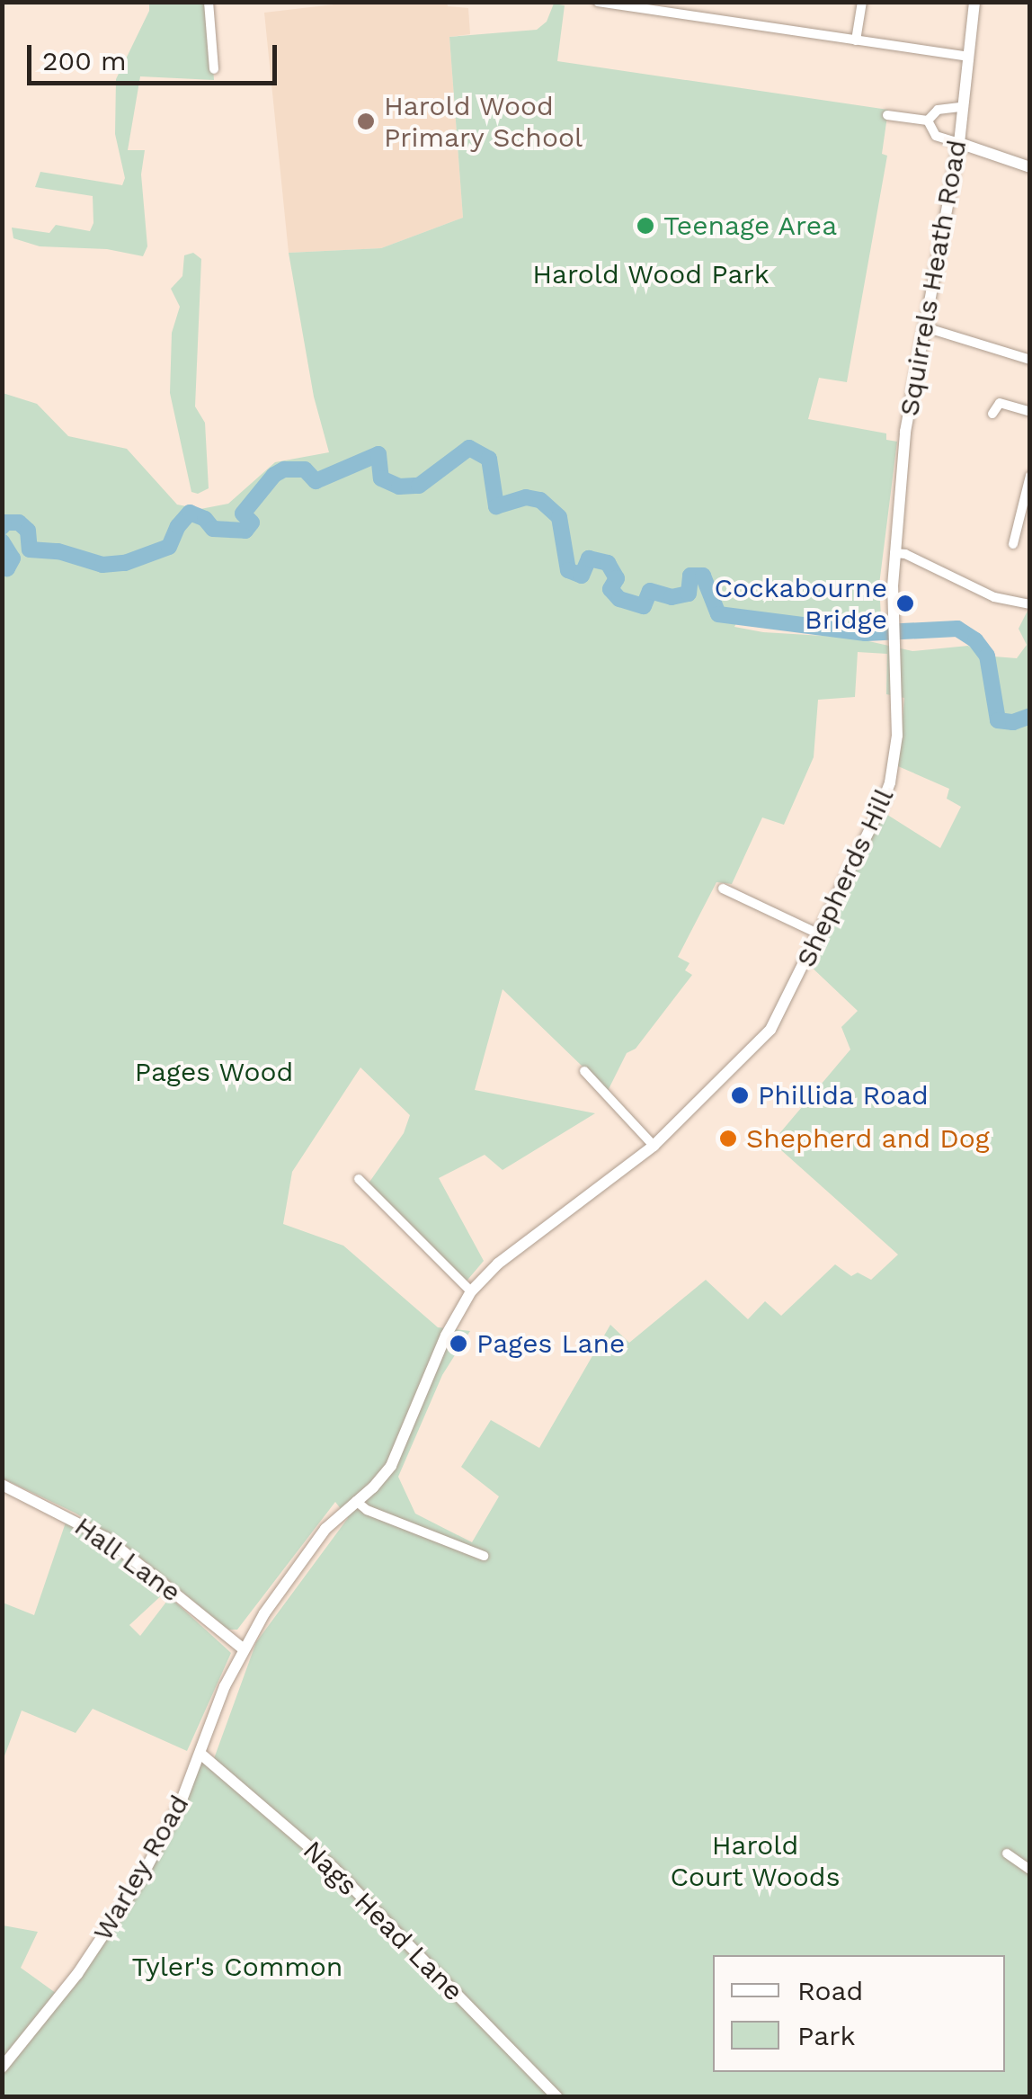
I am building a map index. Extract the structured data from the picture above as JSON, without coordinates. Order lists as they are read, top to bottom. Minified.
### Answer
{"streets":{"street":["Squirrels Heath Road","Shepherds Hill","Hall Lane","Warley Road","Nags Head Lane"]},"crossings":[["Squirrels Heath Road","Shepherds Hill"],["Shepherds Hill","Hall Lane"],["Shepherds Hill","Warley Road"],["Hall Lane","Warley Road"],["Warley Road","Nags Head Lane"]],"parks":["Harold Wood Park","Pages Wood","Harold Court Woods","Tyler's Common"],"places":["Harold Wood Primary School","Teenage Area","Cockabourne Bridge","Phillida Road","Shepherd and Dog","Pages Lane"],"legend":["Road","Park"],"scale_bar":"200 m"}
